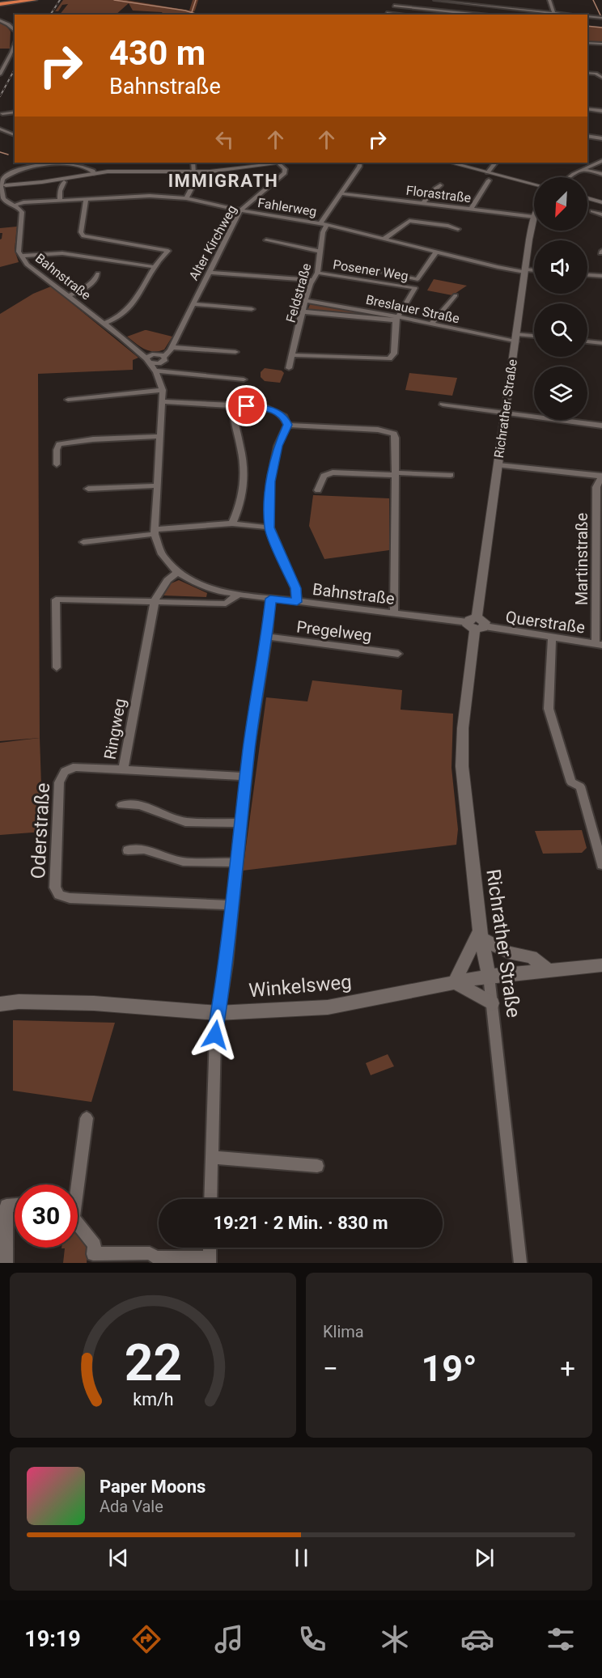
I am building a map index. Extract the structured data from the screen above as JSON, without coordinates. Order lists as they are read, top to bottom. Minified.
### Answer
{"streets":{"street":["Florastraße","Fahlerweg","Alter Kirchweg","Posener Weg","Bahnstraße","Feldstraße","Breslauer Straße","Richrather Straße","Martinstraße","Querstraße","Pregelweg","Ringweg","Oderstraße","Winkelsweg"]},"crossings":[["Florastraße","Feldstraße"],["Florastraße","Richrather Straße"],["Fahlerweg","Alter Kirchweg"],["Fahlerweg","Bahnstraße"],["Fahlerweg","Feldstraße"],["Fahlerweg","Richrather Straße"],["Alter Kirchweg","Bahnstraße"],["Posener Weg","Feldstraße"],["Posener Weg","Breslauer Straße"],["Bahnstraße","Richrather Straße"],["Bahnstraße","Querstraße"],["Bahnstraße","Ringweg"],["Feldstraße","Breslauer Straße"],["Breslauer Straße","Richrather Straße"],["Richrather Straße","Querstraße"],["Richrather Straße","Winkelsweg"],["Martinstraße","Querstraße"],["Ringweg","Oderstraße"]],"districts":["IMMIGRATH"],"north":"bottom left","page":{"turn":["430 m","Bahnstraße"],"limit":"30","trip":"19:21 · 2 Min. · 830 m","tile":"Klima","heat":["−","19°","+"],"song":["Paper Moons","Ada Vale"],"tabs":"19:19","gauge":["22","km/h"]}}
